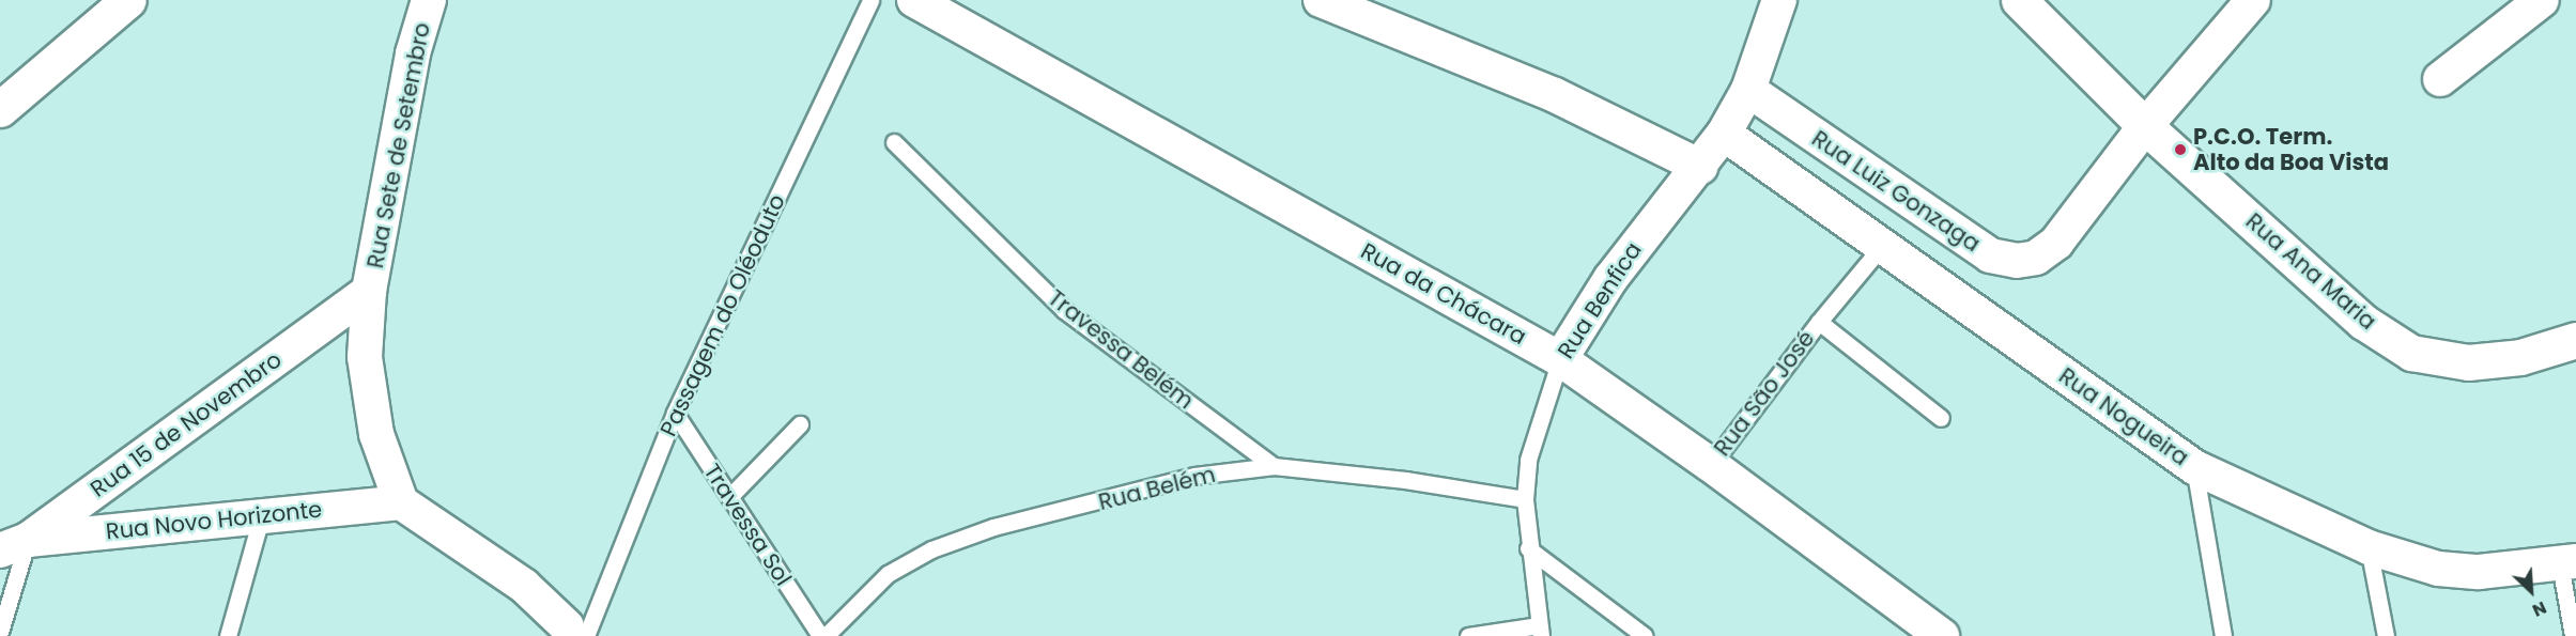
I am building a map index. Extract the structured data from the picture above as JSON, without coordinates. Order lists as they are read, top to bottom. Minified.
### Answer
{"streets":{"street":["Rua Sete de Setembro","Rua Luiz Gonzaga","Rua Ana Maria","Rua da Chácara","Rua Benfica","Rua Nogueira","Rua 15 de Novembro","Rua Novo Horizonte"],"lane":["Passagem do Oléoduto","Travessa Belém","Rua São José","Rua Belém","Travessa Sol"]},"crossings":[["Rua Sete de Setembro","Rua 15 de Novembro"],["Rua Luiz Gonzaga","Rua Ana Maria"],["Rua Luiz Gonzaga","Rua Benfica"],["Rua da Chácara","Rua Benfica"],["Rua da Chácara","Rua São José"],["Rua Benfica","Rua Nogueira"],["Rua Benfica","Rua Belém"],["Passagem do Oléoduto","Travessa Sol"],["Travessa Belém","Rua Belém"],["Rua São José","Rua Nogueira"],["Rua 15 de Novembro","Rua Novo Horizonte"]],"places":["P.C.O. Term. Alto da Boa Vista"],"north":"bottom right"}
